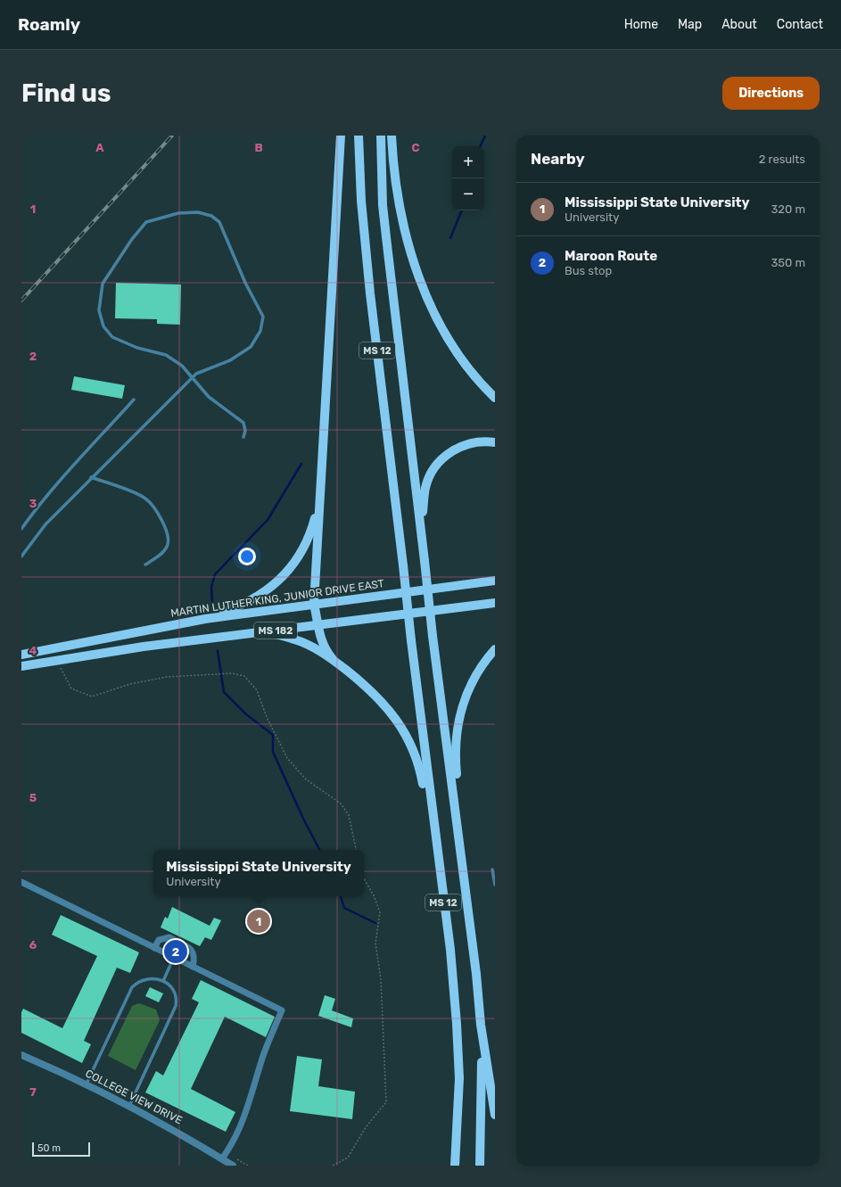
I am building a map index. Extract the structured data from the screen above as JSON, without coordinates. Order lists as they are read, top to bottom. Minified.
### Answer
{"streets":{"main road":["MS 12","MARTIN LUTHER KING, JUNIOR DRIVE EAST","MS 182"],"street":["COLLEGE VIEW DRIVE"]},"scale_bar":"50 m","page":{"header":"Roamly","nav":["Home","Map","About","Contact"],"buttons":"Directions","title":"Find us","heading":["Nearby","2 results"],"map_buttons":["+","−"],"list":[{"mark":"1","name":"Mississippi State University","note":"University","value":"320 m"},{"mark":"2","name":"Maroon Route","note":"Bus stop","value":"350 m"}],"popup":["Mississippi State University","University"],"pins":["1","2"],"scale":"50 m"},"grid":{"columns":["A","B","C"],"rows":["1","2","3","4","5","6","7"]}}
